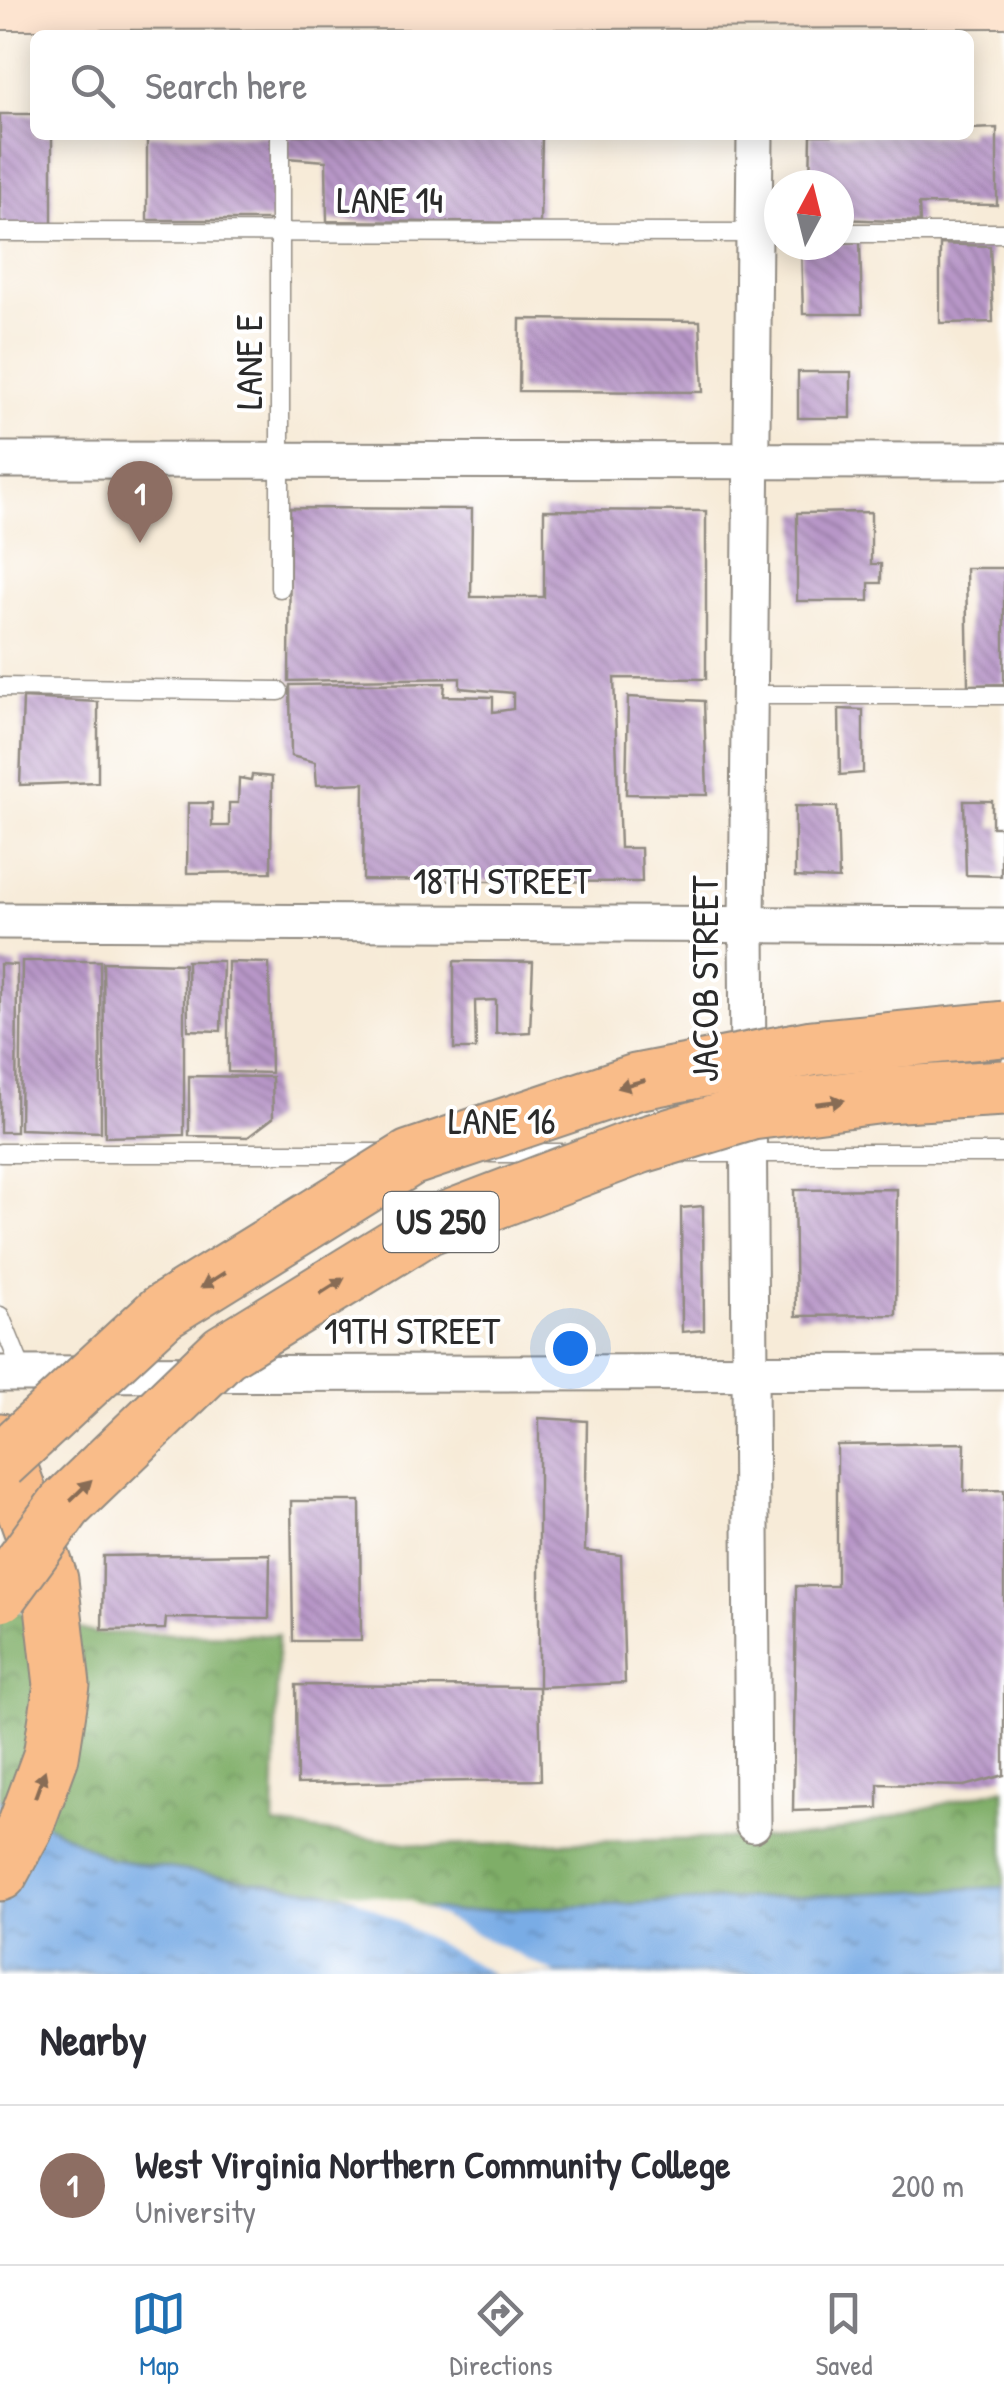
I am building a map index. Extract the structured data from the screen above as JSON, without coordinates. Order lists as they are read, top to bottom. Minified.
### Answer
{"streets":{"highway":["US 250"],"street":["18TH STREET","JACOB STREET","19TH STREET"],"lane":["LANE 14","LANE E","LANE 16"]},"crossings":[["LANE 14","LANE E"],["18TH STREET","JACOB STREET"],["JACOB STREET","LANE 16"],["JACOB STREET","19TH STREET"]],"north":"top","page":{"search":"Search here","pins":"1","heading":"Nearby","list":[{"mark":"1","name":"West Virginia Northern Community College","note":"University","value":"200 m"}],"nav":["Map","Directions","Saved"]}}
